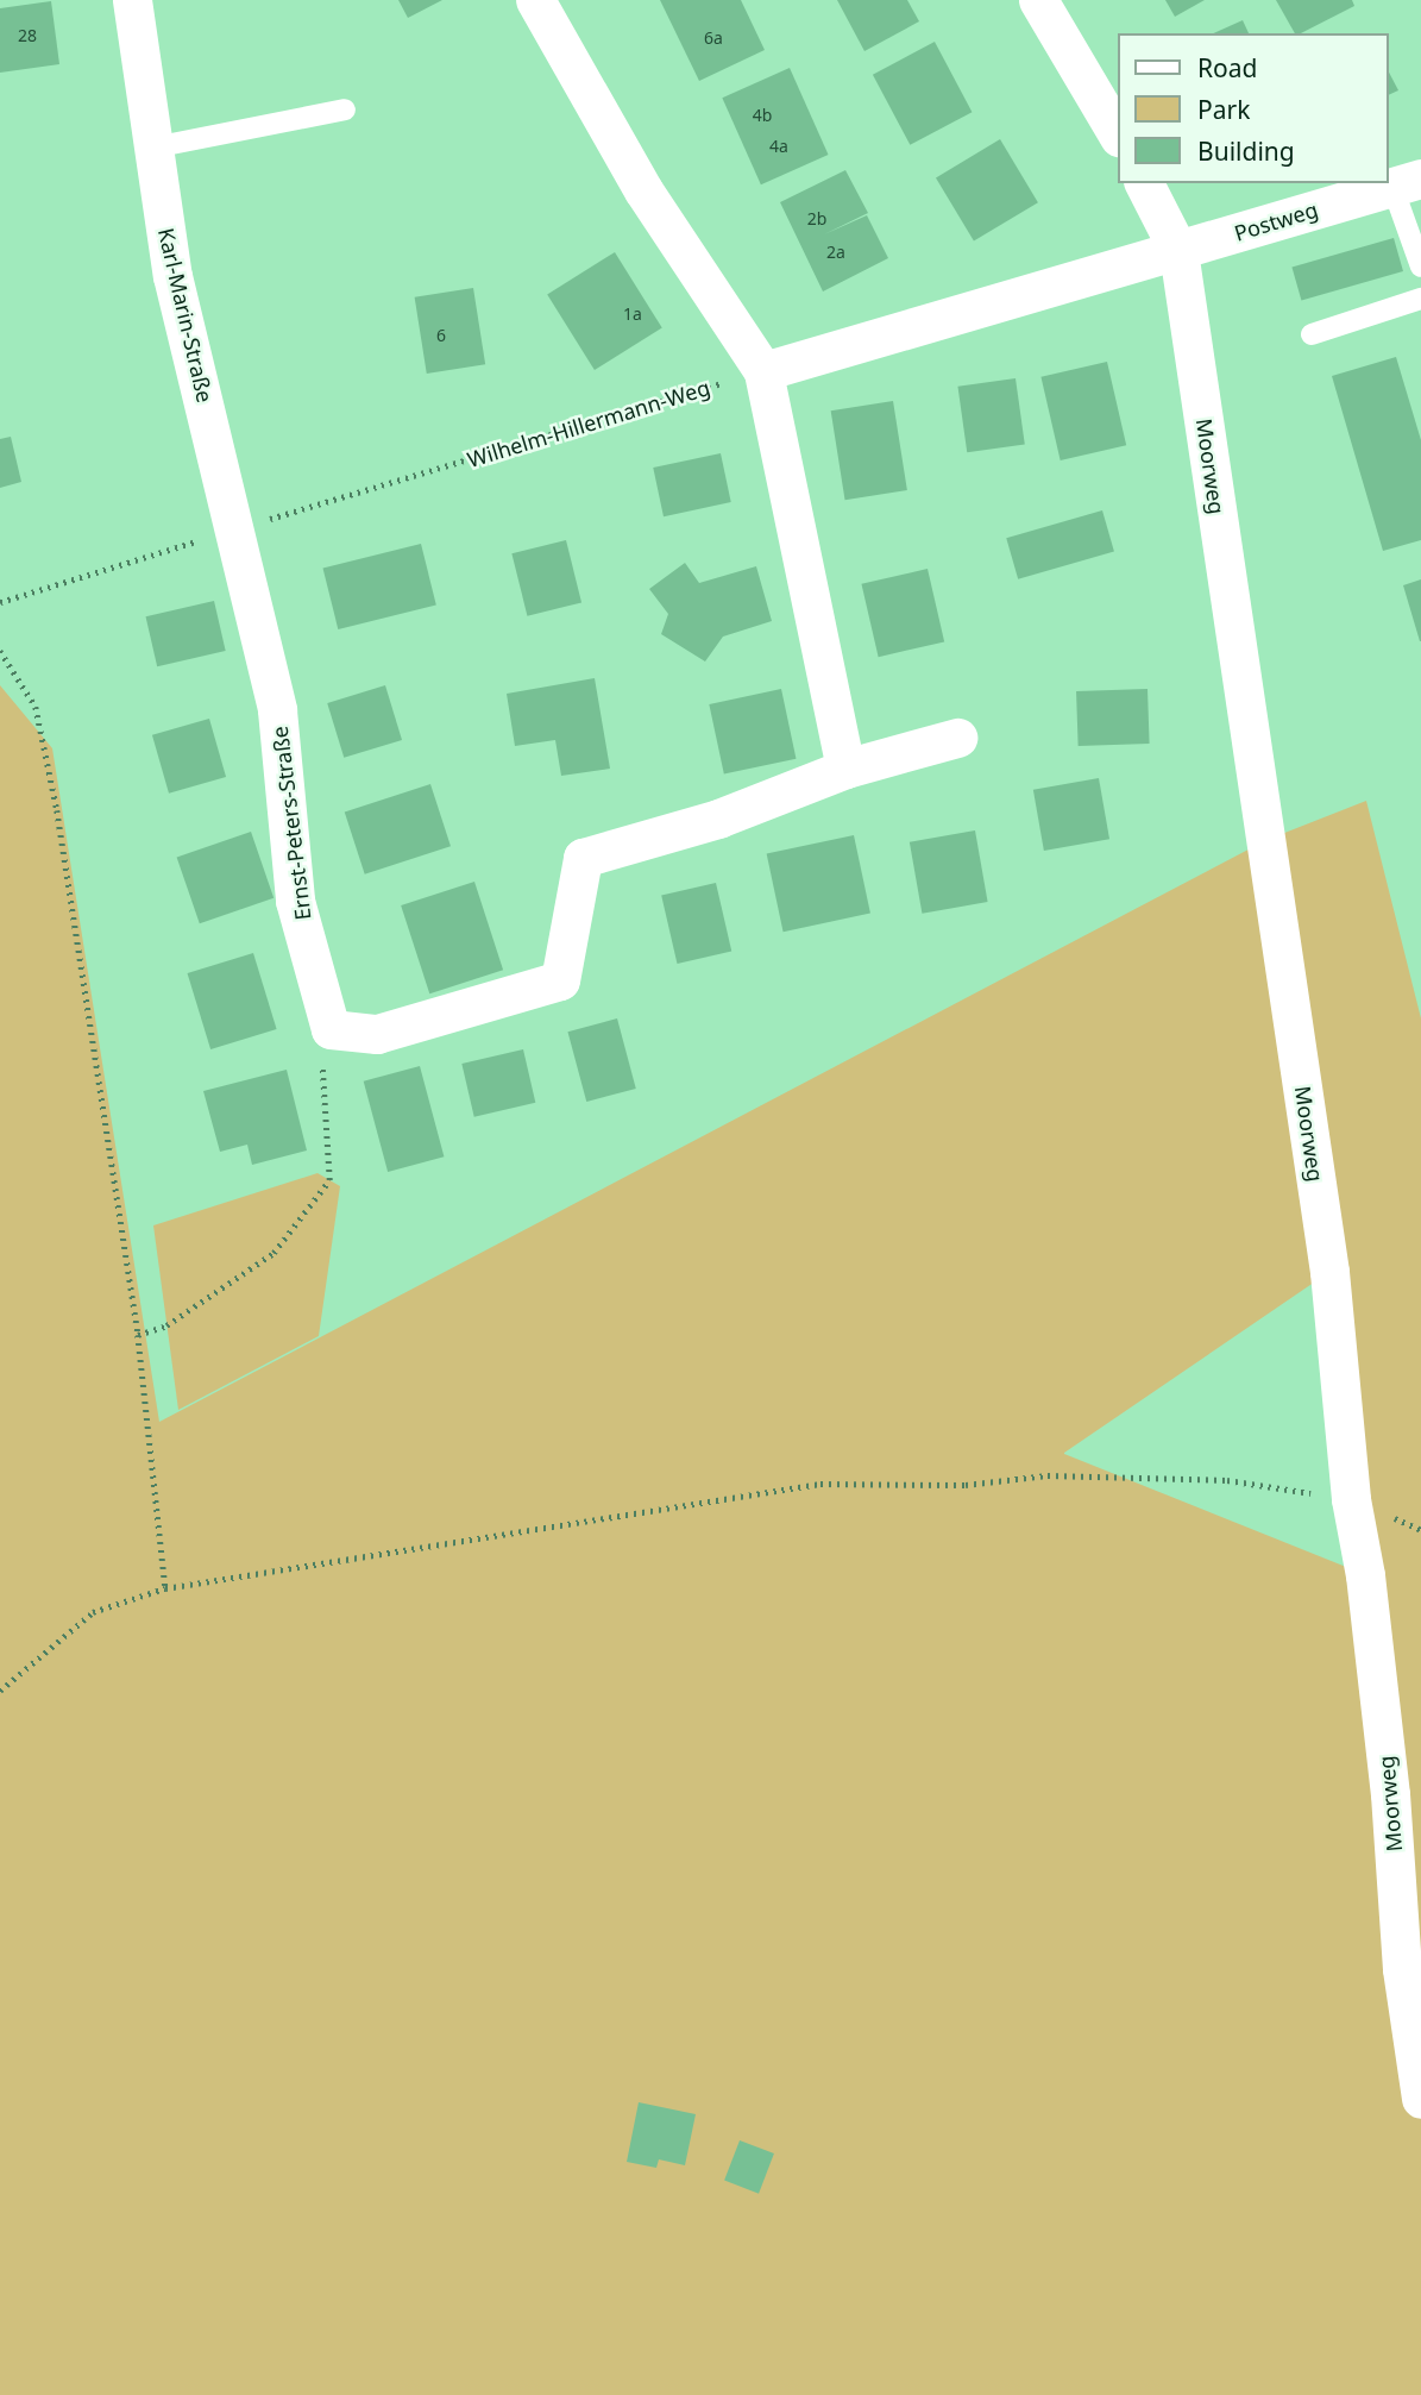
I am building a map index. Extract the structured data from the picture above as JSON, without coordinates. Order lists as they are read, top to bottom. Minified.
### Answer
{"streets":{"street":["Postweg","Karl-Marin-Straße","Moorweg","Ernst-Peters-Straße"],"path":["Wilhelm-Hillermann-Weg"]},"crossings":[["Postweg","Moorweg"],["Karl-Marin-Straße","Wilhelm-Hillermann-Weg"],["Karl-Marin-Straße","Ernst-Peters-Straße"],["Wilhelm-Hillermann-Weg","Ernst-Peters-Straße"]],"house_numbers":["28","6a","4b","4a","2b","2a","1a","6"],"legend":["Road","Park","Building"]}
